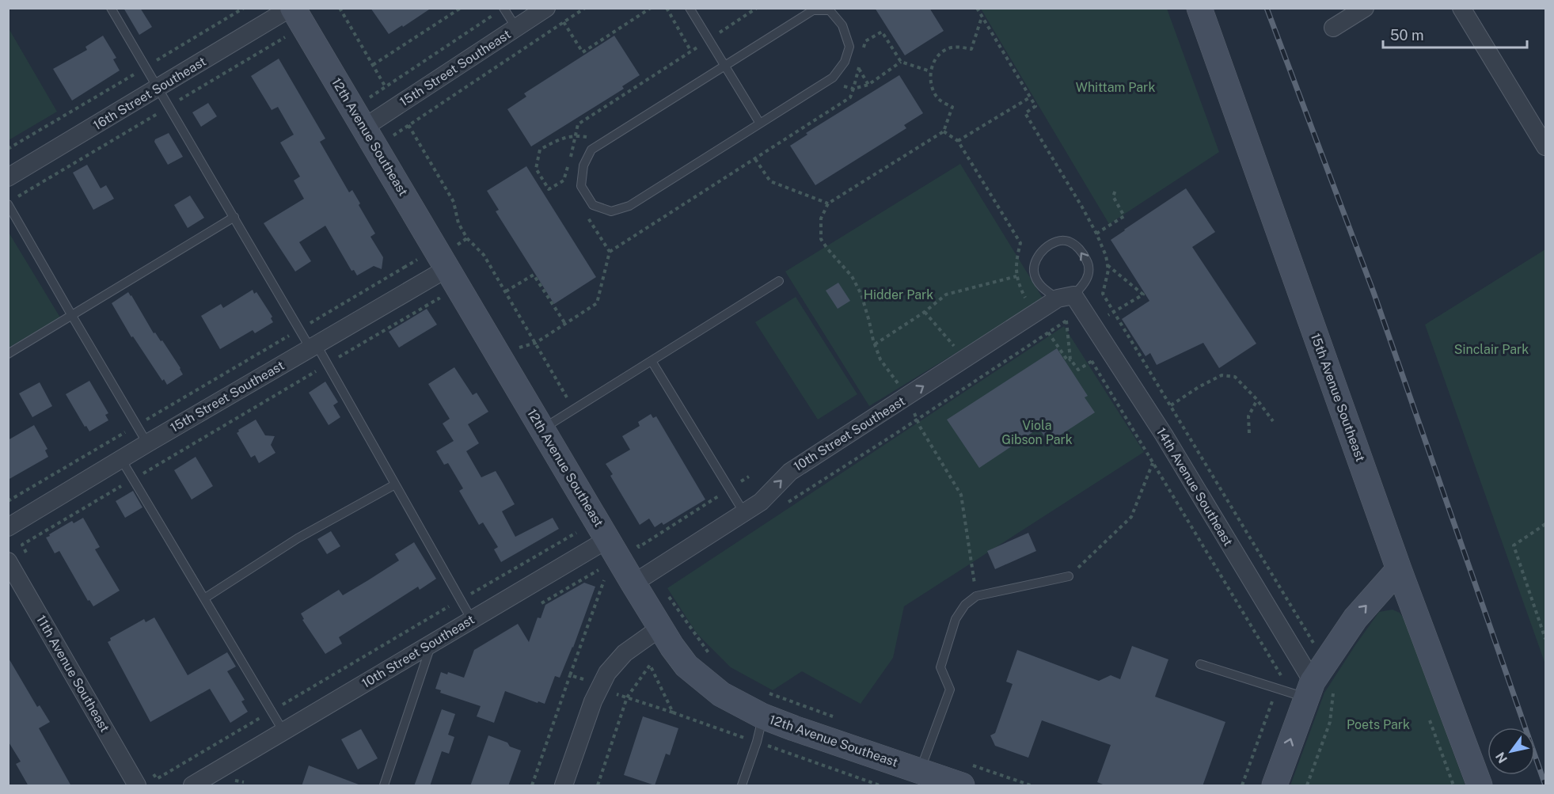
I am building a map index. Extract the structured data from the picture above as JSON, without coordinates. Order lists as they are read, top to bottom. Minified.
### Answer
{"streets":{"main road":["12th Avenue Southeast","15th Avenue Southeast"],"street":["15th Street Southeast","16th Street Southeast","10th Street Southeast","14th Avenue Southeast","11th Avenue Southeast"]},"crossings":[["15th Street Southeast","12th Avenue Southeast"],["16th Street Southeast","12th Avenue Southeast"],["12th Avenue Southeast","10th Street Southeast"],["10th Street Southeast","14th Avenue Southeast"]],"parks":["Whittam Park","Hidder Park","Sinclair Park","Viola Gibson Park","Poets Park"],"scale_bar":"50 m","north":"bottom left"}
